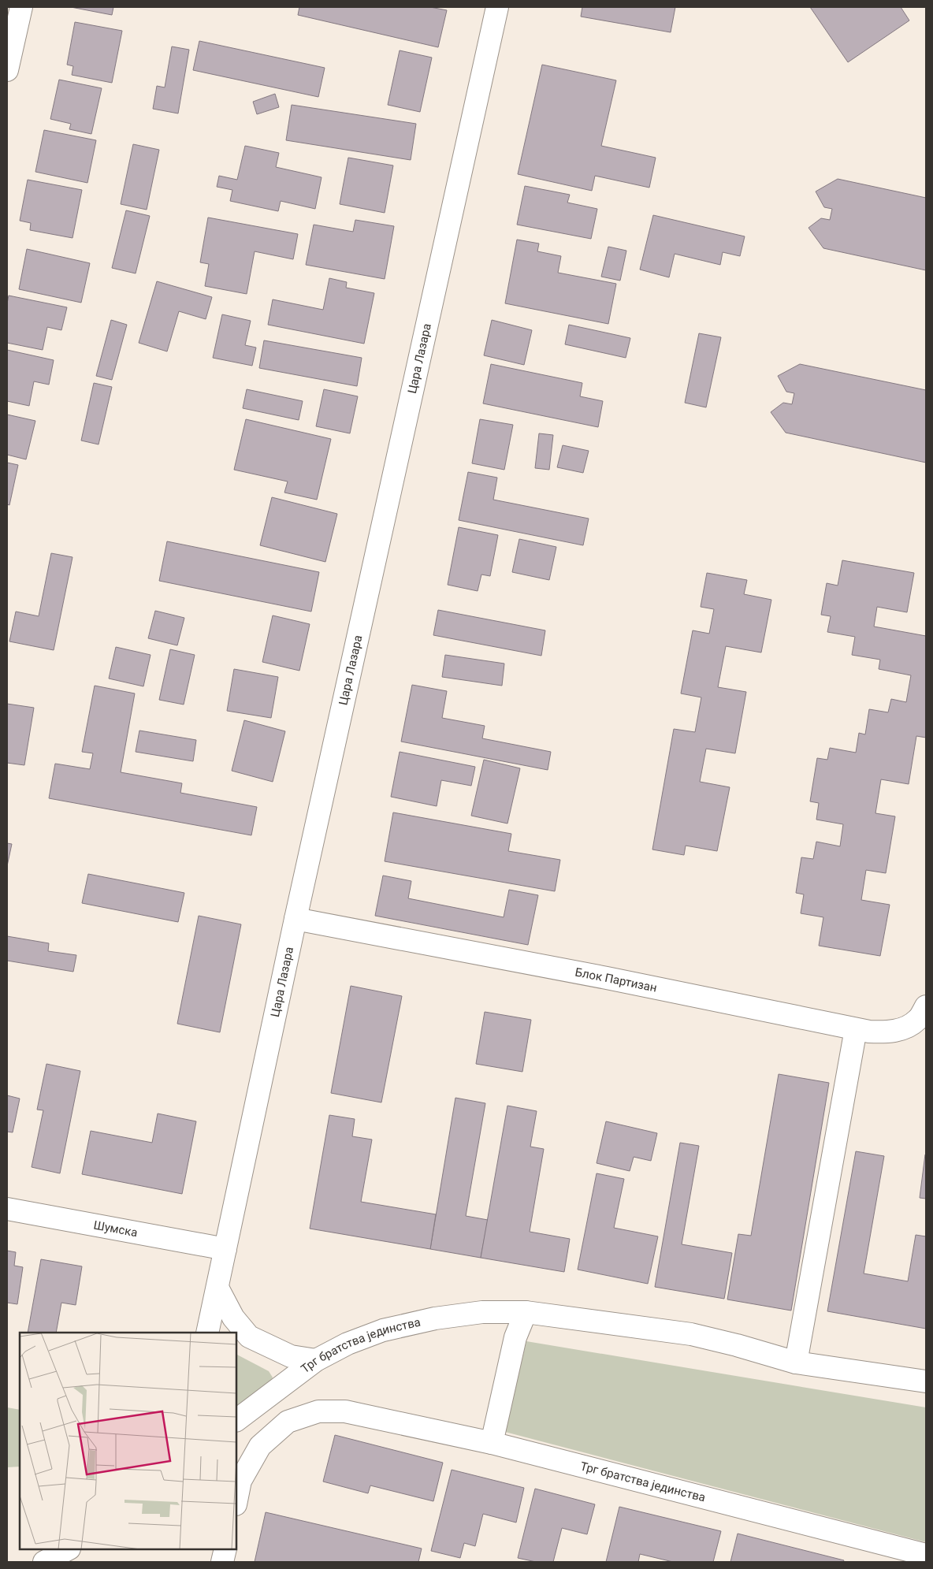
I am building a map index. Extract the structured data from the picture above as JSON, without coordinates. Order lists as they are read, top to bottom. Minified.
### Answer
{"streets":{"street":["Цара Лазара","Блок Партизан","Шумска","Трг братства јединства"]},"crossings":[["Цара Лазара","Блок Партизан"],["Цара Лазара","Шумска"]]}
